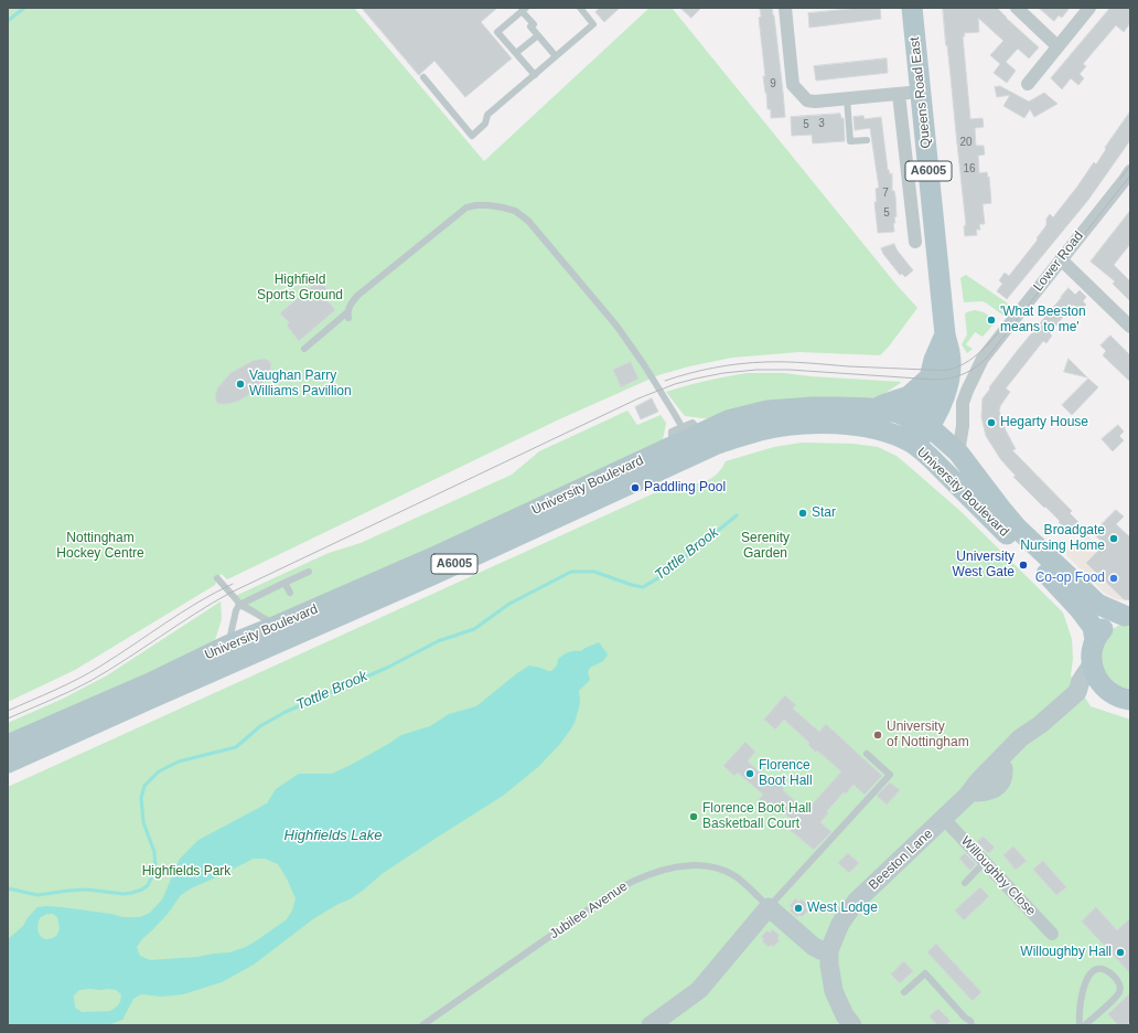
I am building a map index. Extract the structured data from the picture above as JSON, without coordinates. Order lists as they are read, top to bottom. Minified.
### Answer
{"streets":{"main road":["Queens Road East","A6005","University Boulevard"],"street":["Lower Road","Beeston Lane","Willoughby Close","Jubilee Avenue"]},"crossings":[["Queens Road East","A6005"],["Queens Road East","University Boulevard"],["A6005","University Boulevard"],["Lower Road","University Boulevard"],["Beeston Lane","Willoughby Close"],["Beeston Lane","Jubilee Avenue"]],"water":["Tottle Brook","Highfields Lake"],"parks":["Highfield Sports Ground","Nottingham Hockey Centre","Serenity Garden","Highfields Park"],"places":["'What Beeston means to me'","Vaughan Parry Williams Pavillion","Hegarty House","Paddling Pool","Star","Broadgate Nursing Home","University West Gate","Co-op Food","University of Nottingham","Florence Boot Hall","Florence Boot Hall Basketball Court","West Lodge","Willoughby Hall"],"house_numbers":["9","3","5","20","16","7","5"]}
